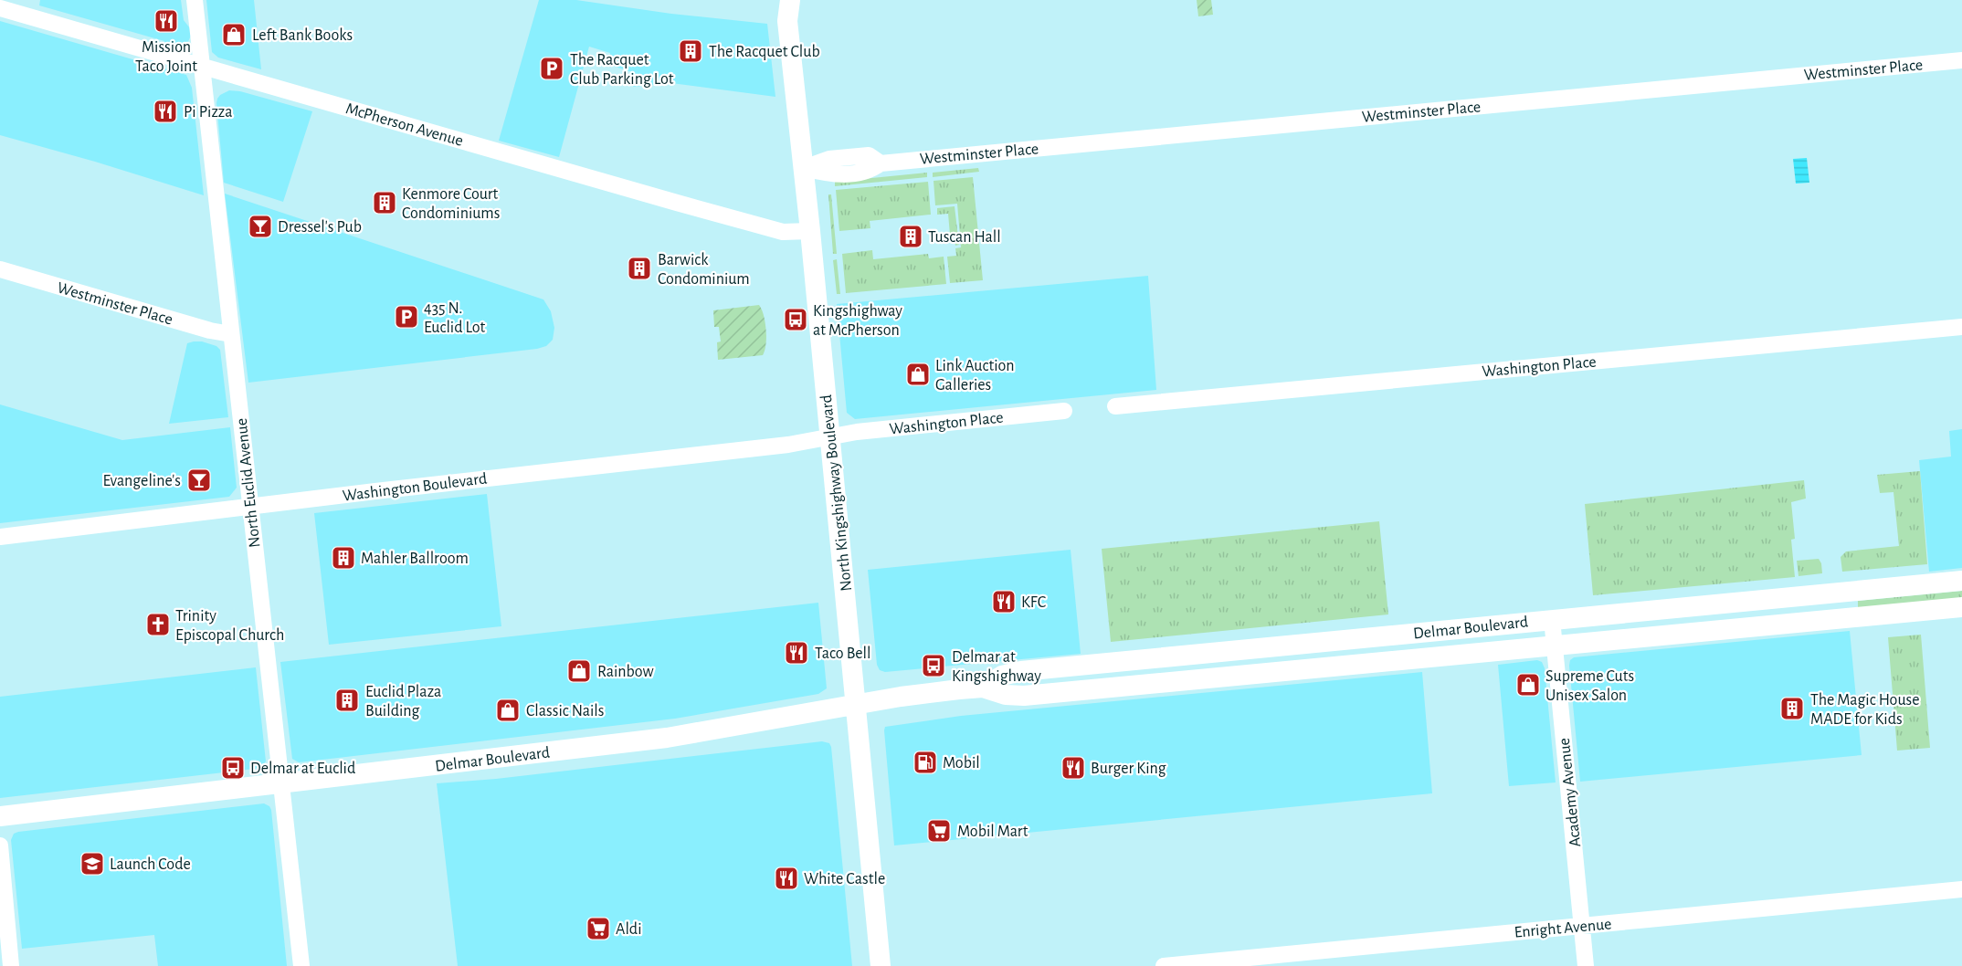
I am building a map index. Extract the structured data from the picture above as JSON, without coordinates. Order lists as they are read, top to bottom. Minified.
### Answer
{"streets":{"main road":["North Kingshighway Boulevard","Delmar Boulevard"],"street":["Westminster Place","McPherson Avenue","Washington Place","North Euclid Avenue","Washington Boulevard","Academy Avenue","Enright Avenue"]},"crossings":[["Westminster Place","North Euclid Avenue"],["Westminster Place","North Kingshighway Boulevard"],["McPherson Avenue","North Euclid Avenue"],["McPherson Avenue","North Kingshighway Boulevard"],["Washington Place","Washington Boulevard"],["Washington Place","North Kingshighway Boulevard"],["North Euclid Avenue","Washington Boulevard"],["North Euclid Avenue","Delmar Boulevard"],["Washington Boulevard","North Kingshighway Boulevard"],["North Kingshighway Boulevard","Delmar Boulevard"],["Delmar Boulevard","Academy Avenue"],["Academy Avenue","Enright Avenue"]],"places":{"restaurant":["Mission Taco Joint","Pi Pizza","KFC","Taco Bell","Burger King","White Castle"],"shop":["Left Bank Books","Link Auction Galleries","Rainbow","Supreme Cuts Unisex Salon","Classic Nails"],"building":["The Racquet Club","Kenmore Court Condominiums","Tuscan Hall","Barwick Condominium","Mahler Ballroom","Euclid Plaza Building","The Magic House MADE for Kids"],"parking":["The Racquet Club Parking Lot","435 N. Euclid Lot"],"bar":["Dressel's Pub","Evangeline's"],"bus stop":["Kingshighway at McPherson","Delmar at Kingshighway","Delmar at Euclid"],"church":["Trinity Episcopal Church"],"fuel station":["Mobil"],"supermarket":["Mobil Mart","Aldi"],"school or university":["Launch Code"]}}
